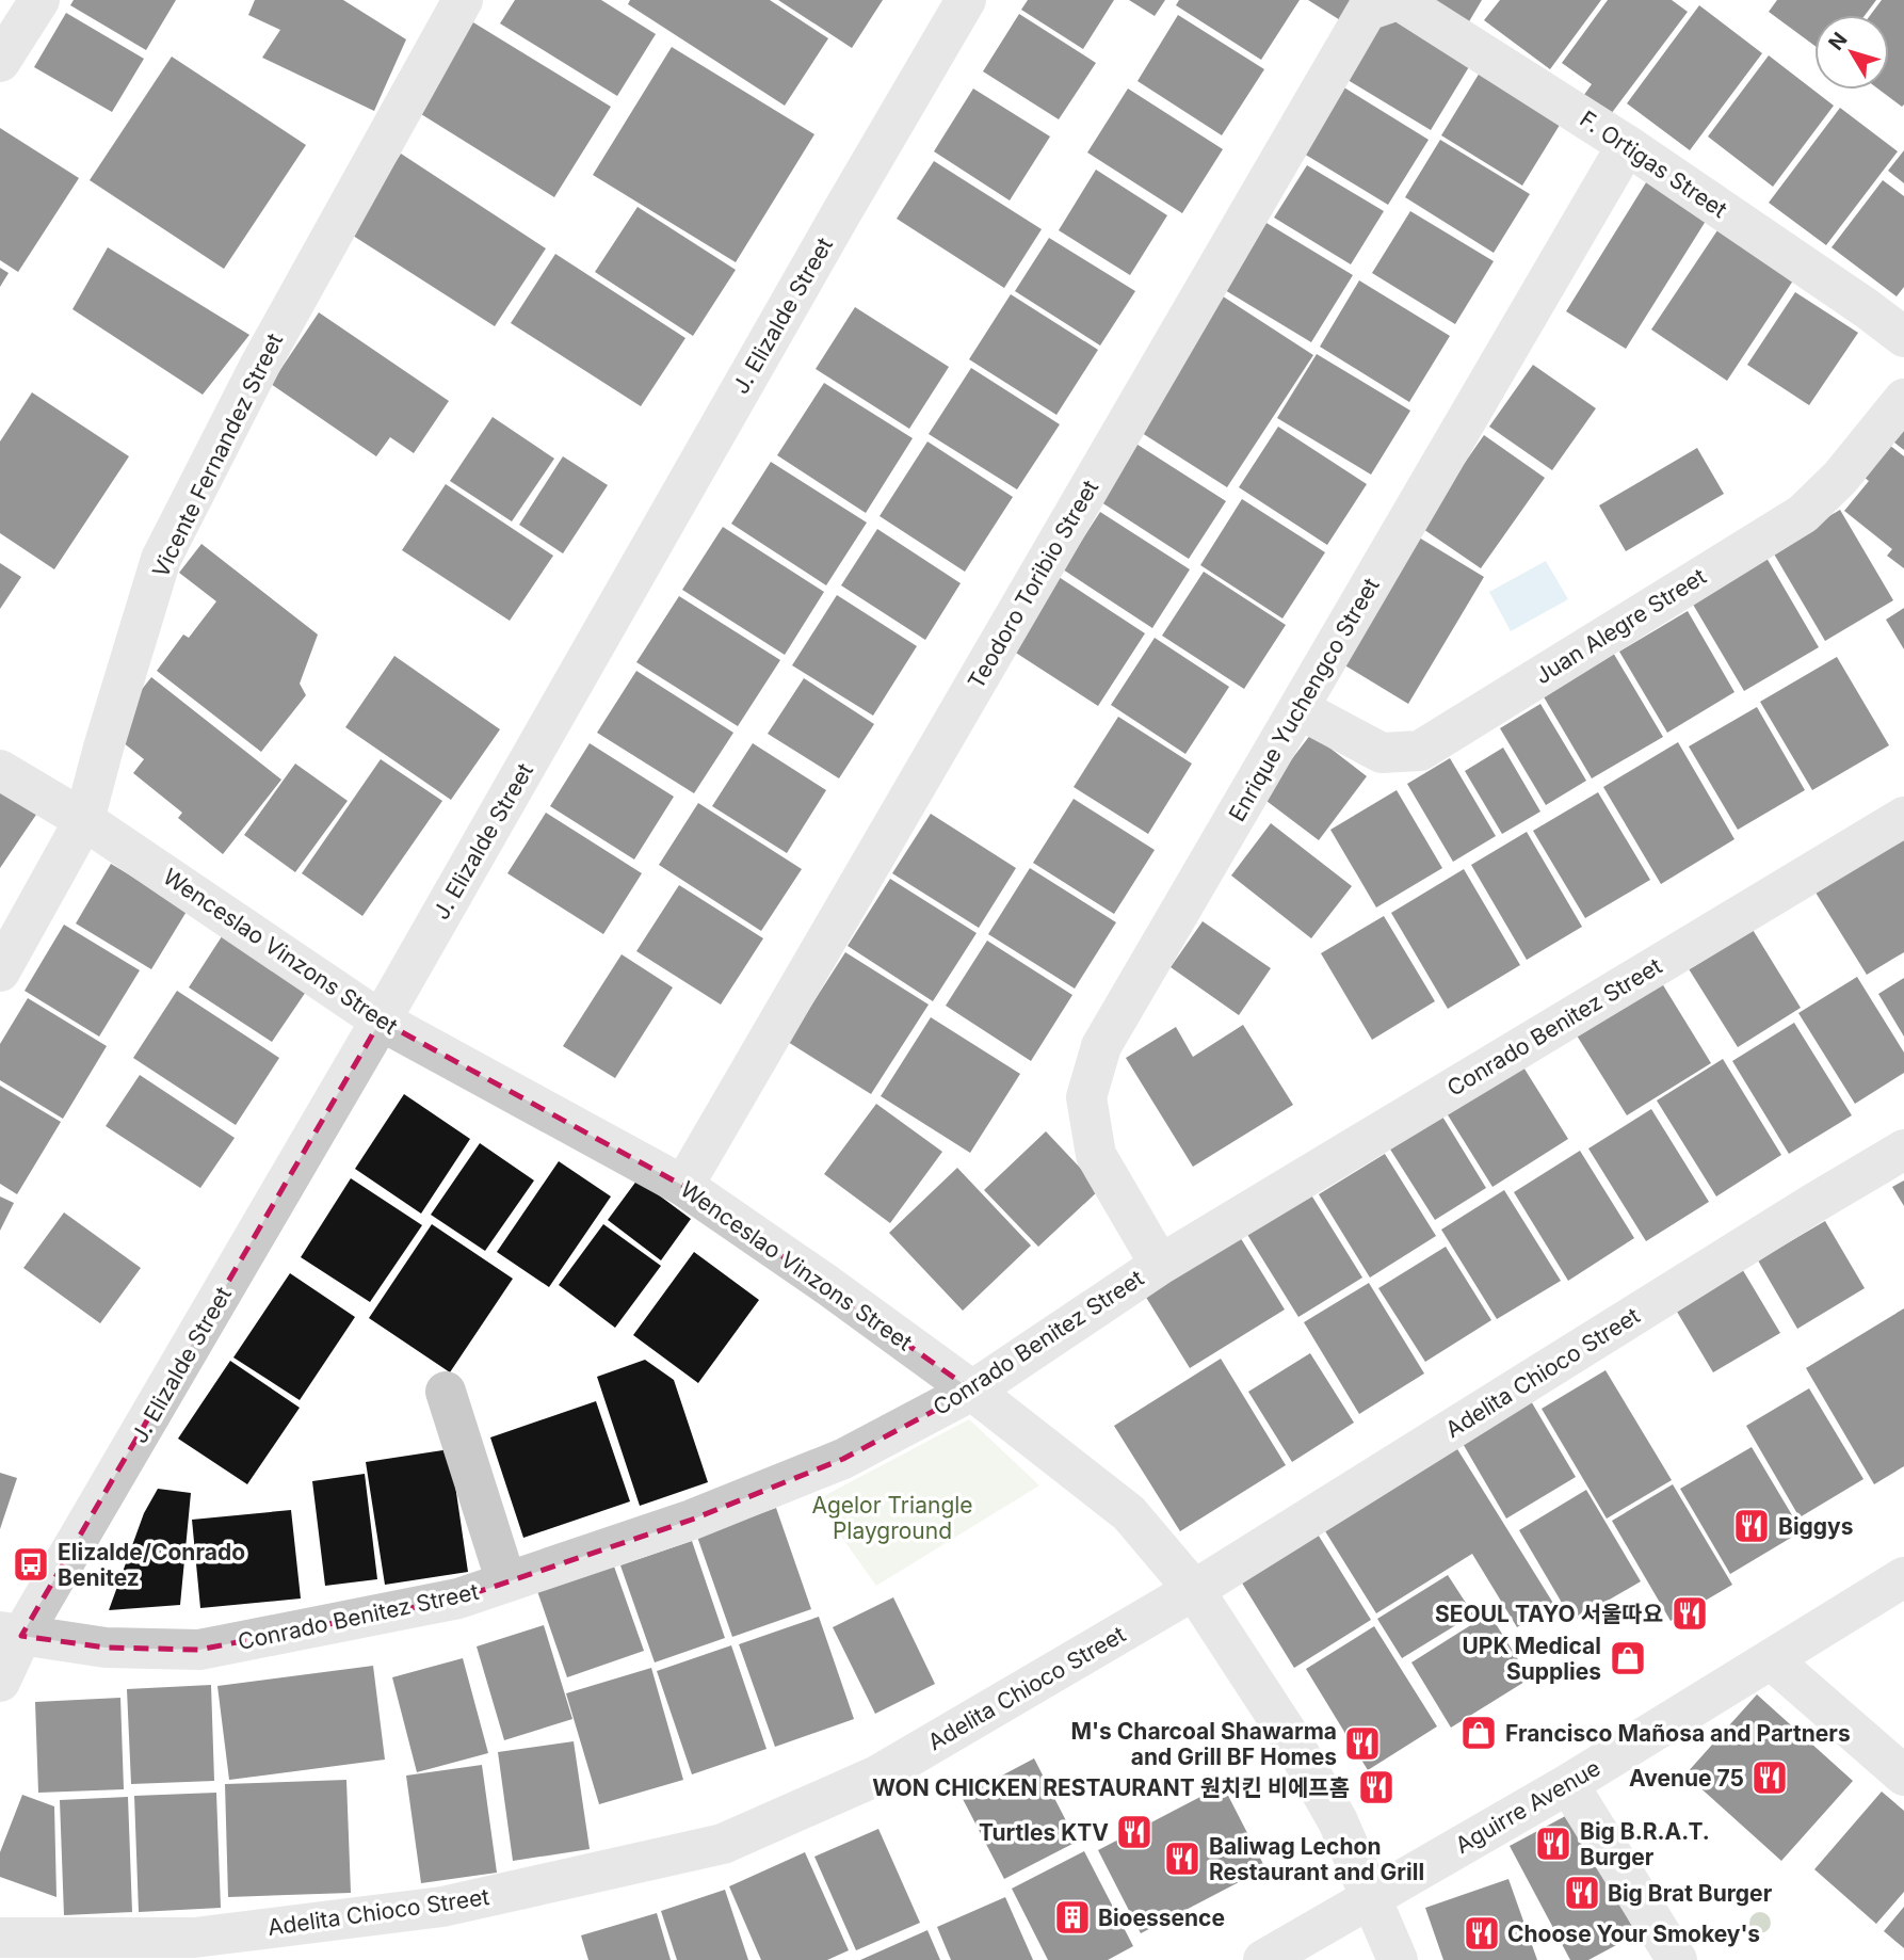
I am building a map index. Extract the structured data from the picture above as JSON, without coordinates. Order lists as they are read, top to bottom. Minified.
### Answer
{"streets":{"street":["F. Ortigas Street","J. Elizalde Street","Vicente Fernandez Street","Teodoro Toribio Street","Juan Alegre Street","Enrique Yuchengco Street","Wenceslao Vinzons Street","Conrado Benitez Street","Adelita Chioco Street","Aguirre Avenue"]},"crossings":[["F. Ortigas Street","Teodoro Toribio Street"],["F. Ortigas Street","Enrique Yuchengco Street"],["J. Elizalde Street","Wenceslao Vinzons Street"],["J. Elizalde Street","Conrado Benitez Street"],["Vicente Fernandez Street","Wenceslao Vinzons Street"],["Teodoro Toribio Street","Wenceslao Vinzons Street"],["Juan Alegre Street","Enrique Yuchengco Street"],["Enrique Yuchengco Street","Conrado Benitez Street"],["Wenceslao Vinzons Street","Conrado Benitez Street"],["Wenceslao Vinzons Street","Adelita Chioco Street"],["Wenceslao Vinzons Street","Aguirre Avenue"]],"parks":["Agelor Triangle Playground"],"places":{"restaurant":["Biggys","SEOUL TAYO 서울따요","M's Charcoal Shawarma and Grill BF Homes","Avenue 75","WON CHICKEN RESTAURANT 원치킨 비에프홈","Turtles KTV","Big B.R.A.T. Burger","Baliwag Lechon Restaurant and Grill","Big Brat Burger","Choose Your Smokey's"],"bus stop":["Elizalde/Conrado Benitez"],"shop":["UPK Medical Supplies","Francisco Mañosa and Partners"],"building":["Bioessence"]},"north":"top left"}
